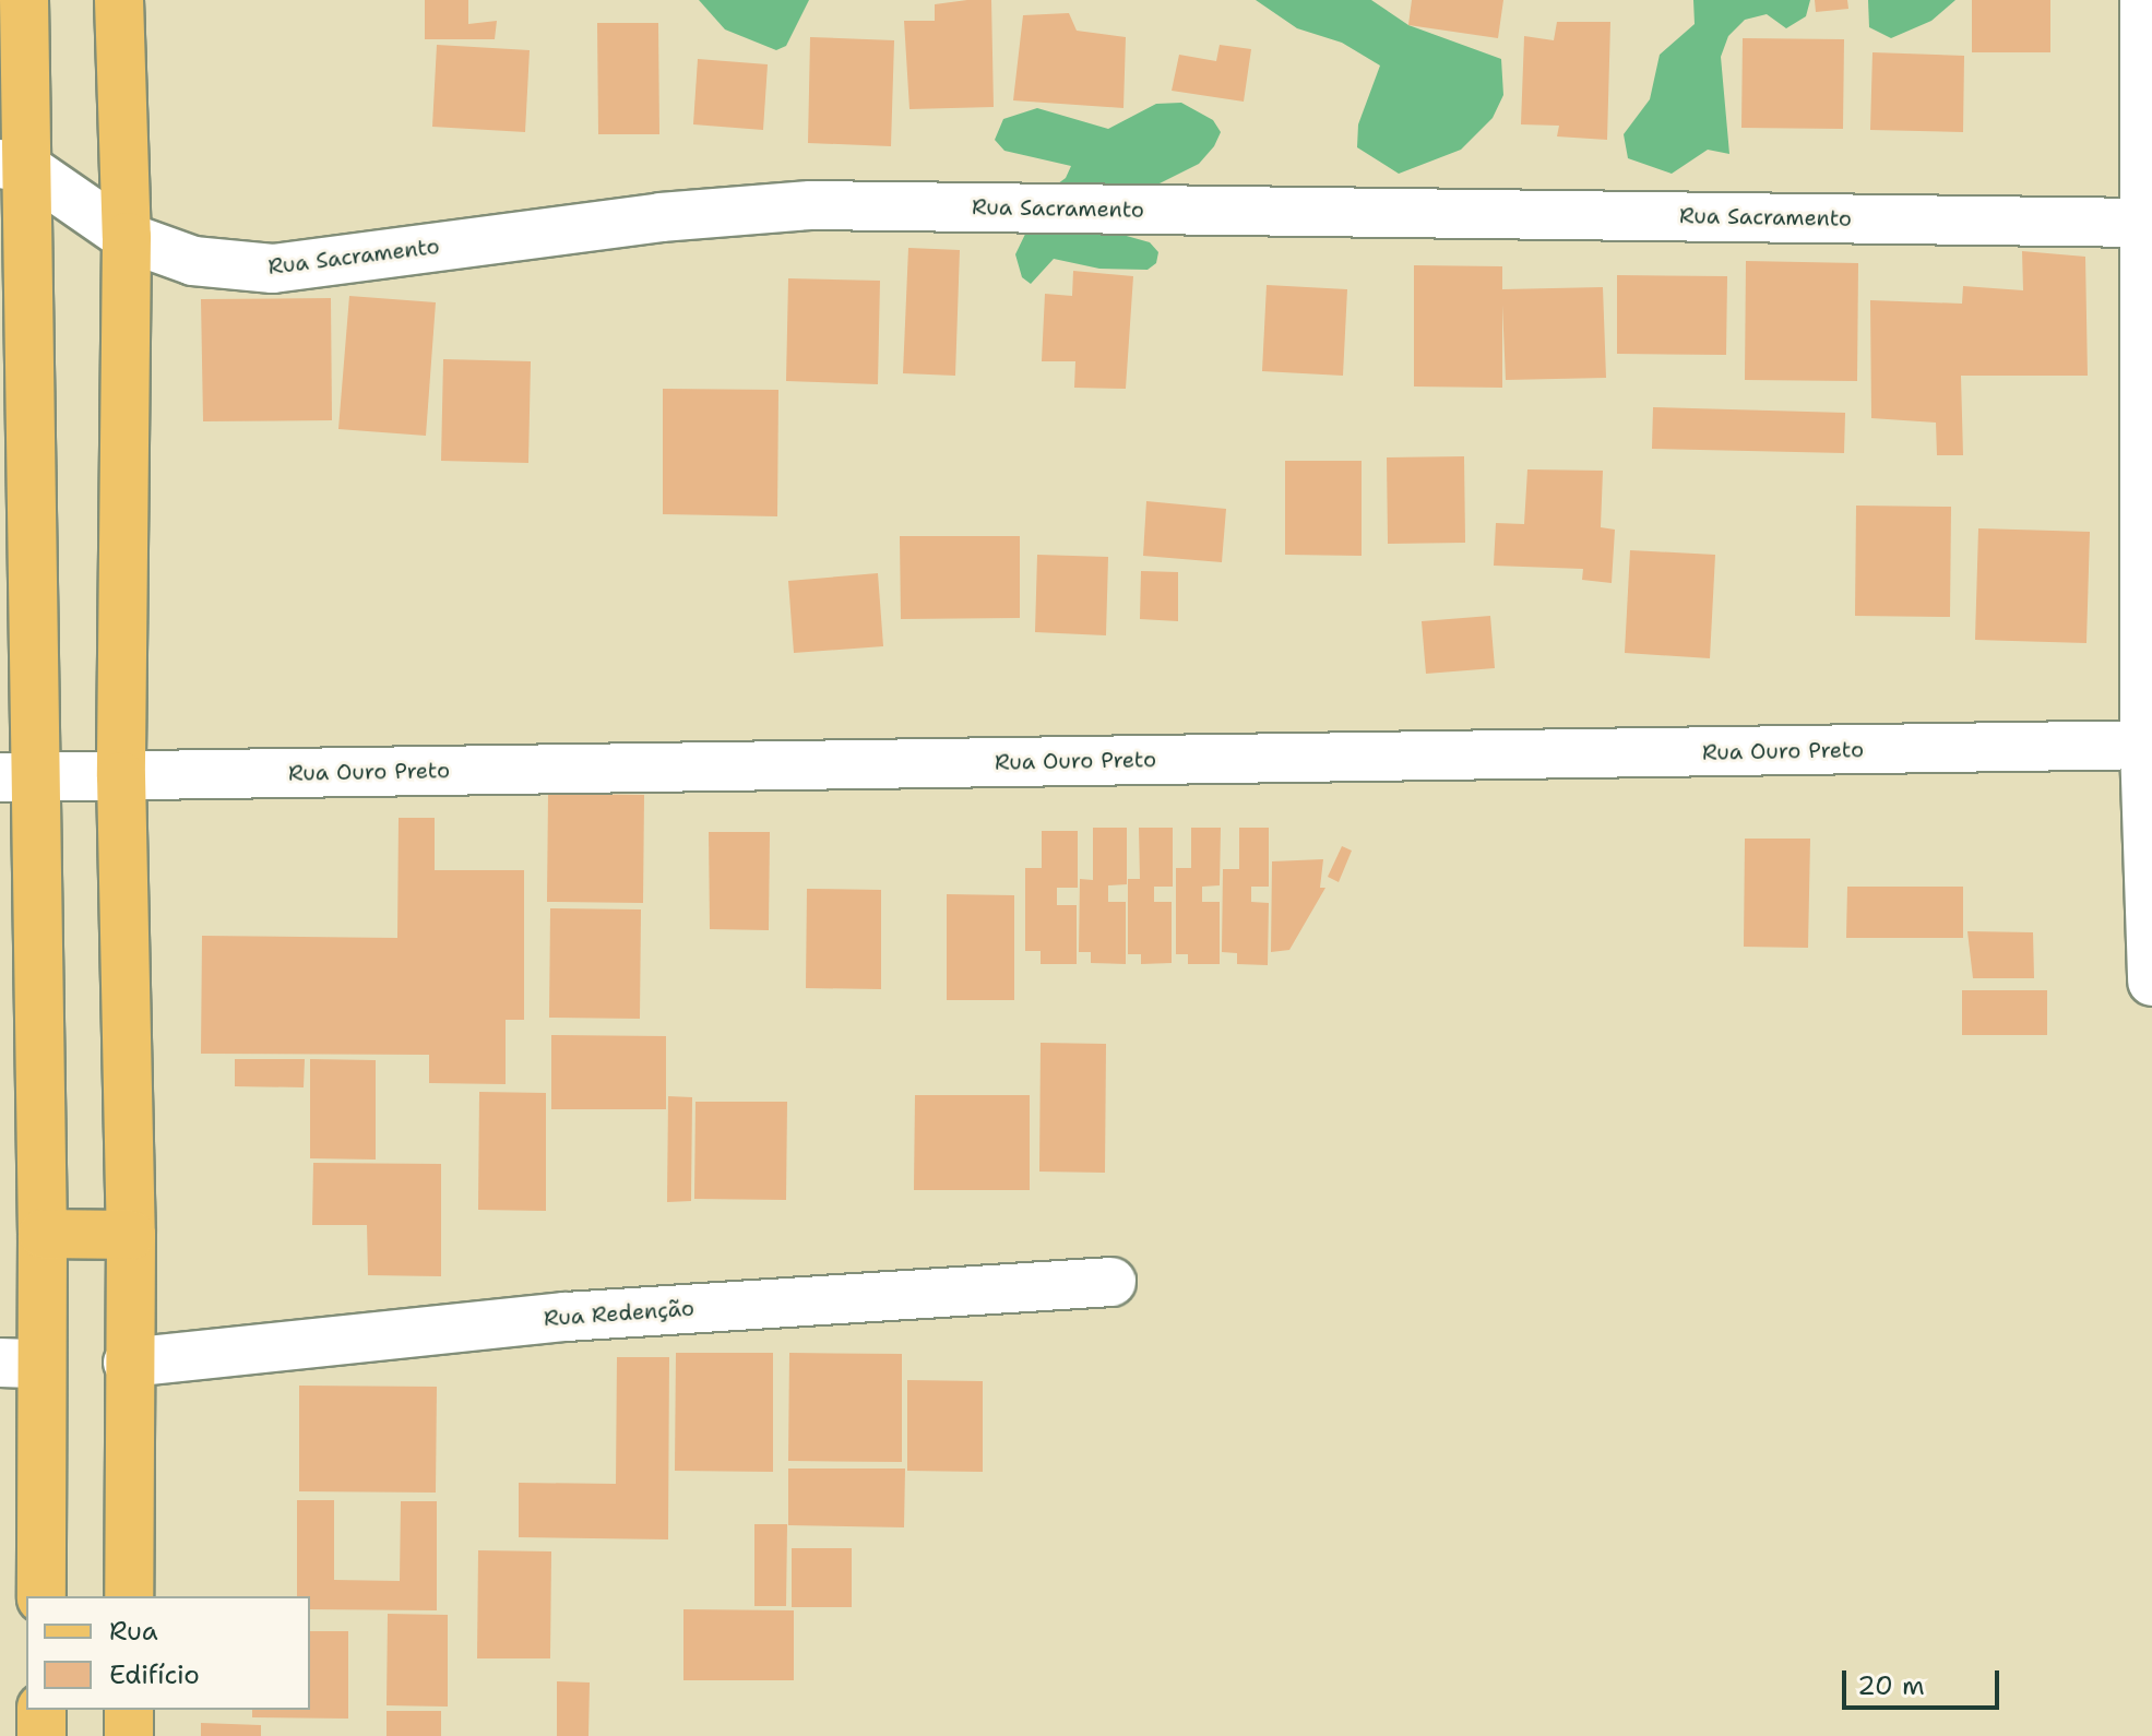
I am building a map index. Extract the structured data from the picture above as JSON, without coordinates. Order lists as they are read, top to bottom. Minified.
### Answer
{"streets":{"street":["Rua Sacramento","Rua Ouro Preto","Rua Redenção"]},"legend":["Rua","Edifício"],"scale_bar":"20 m"}
